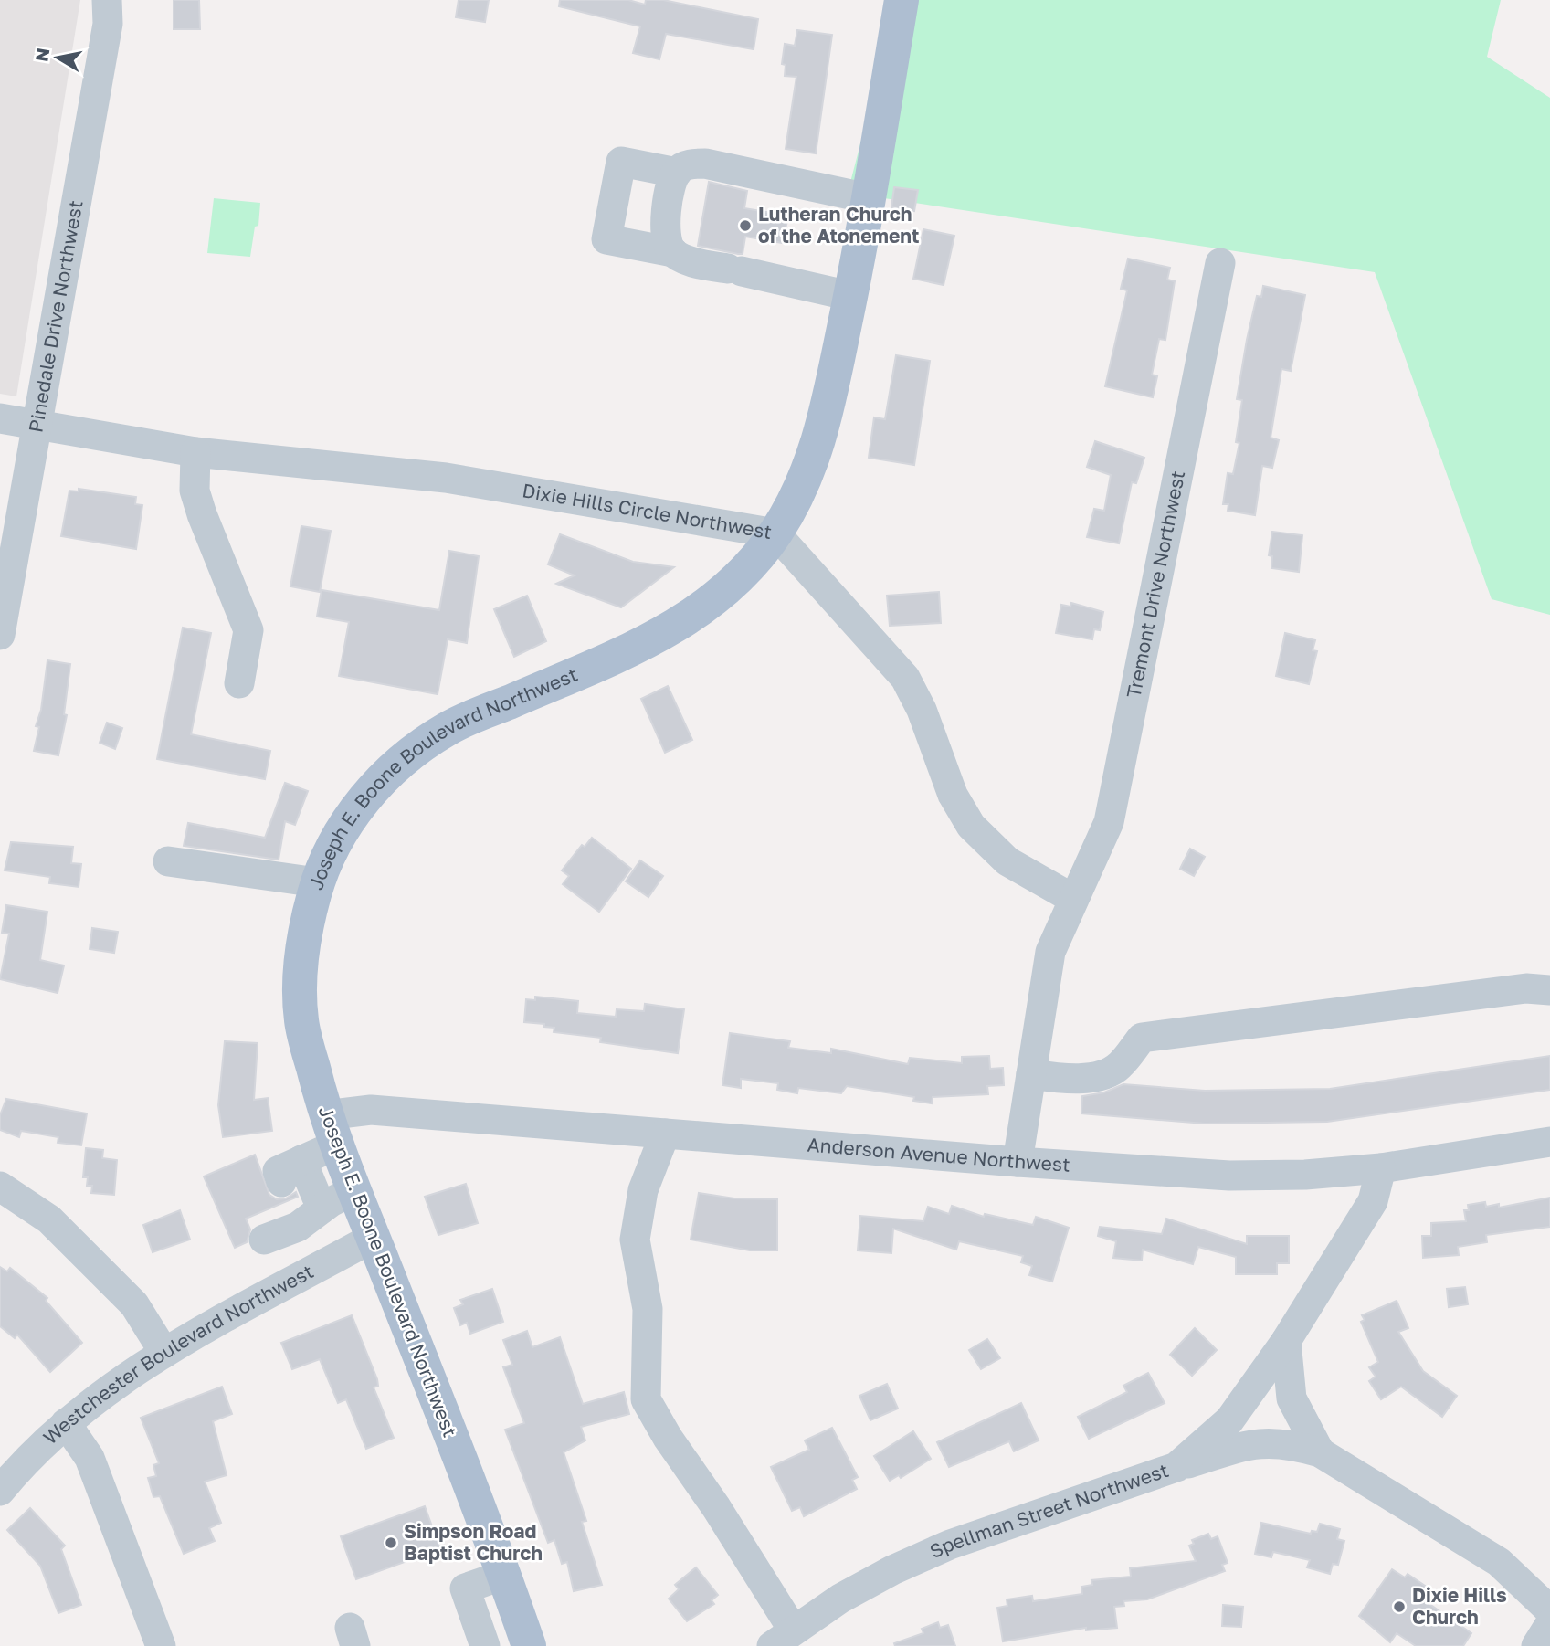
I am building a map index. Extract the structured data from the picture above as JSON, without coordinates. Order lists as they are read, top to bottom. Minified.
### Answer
{"streets":{"main road":["Joseph E. Boone Boulevard Northwest"],"street":["Pinedale Drive Northwest","Dixie Hills Circle Northwest","Tremont Drive Northwest","Anderson Avenue Northwest","Westchester Boulevard Northwest","Spellman Street Northwest"]},"crossings":[["Pinedale Drive Northwest","Dixie Hills Circle Northwest"],["Dixie Hills Circle Northwest","Tremont Drive Northwest"],["Dixie Hills Circle Northwest","Joseph E. Boone Boulevard Northwest"],["Joseph E. Boone Boulevard Northwest","Anderson Avenue Northwest"],["Joseph E. Boone Boulevard Northwest","Westchester Boulevard Northwest"],["Anderson Avenue Northwest","Spellman Street Northwest"]],"places":["Lutheran Church of the Atonement","Simpson Road Baptist Church","Dixie Hills Church"],"north":"left"}
